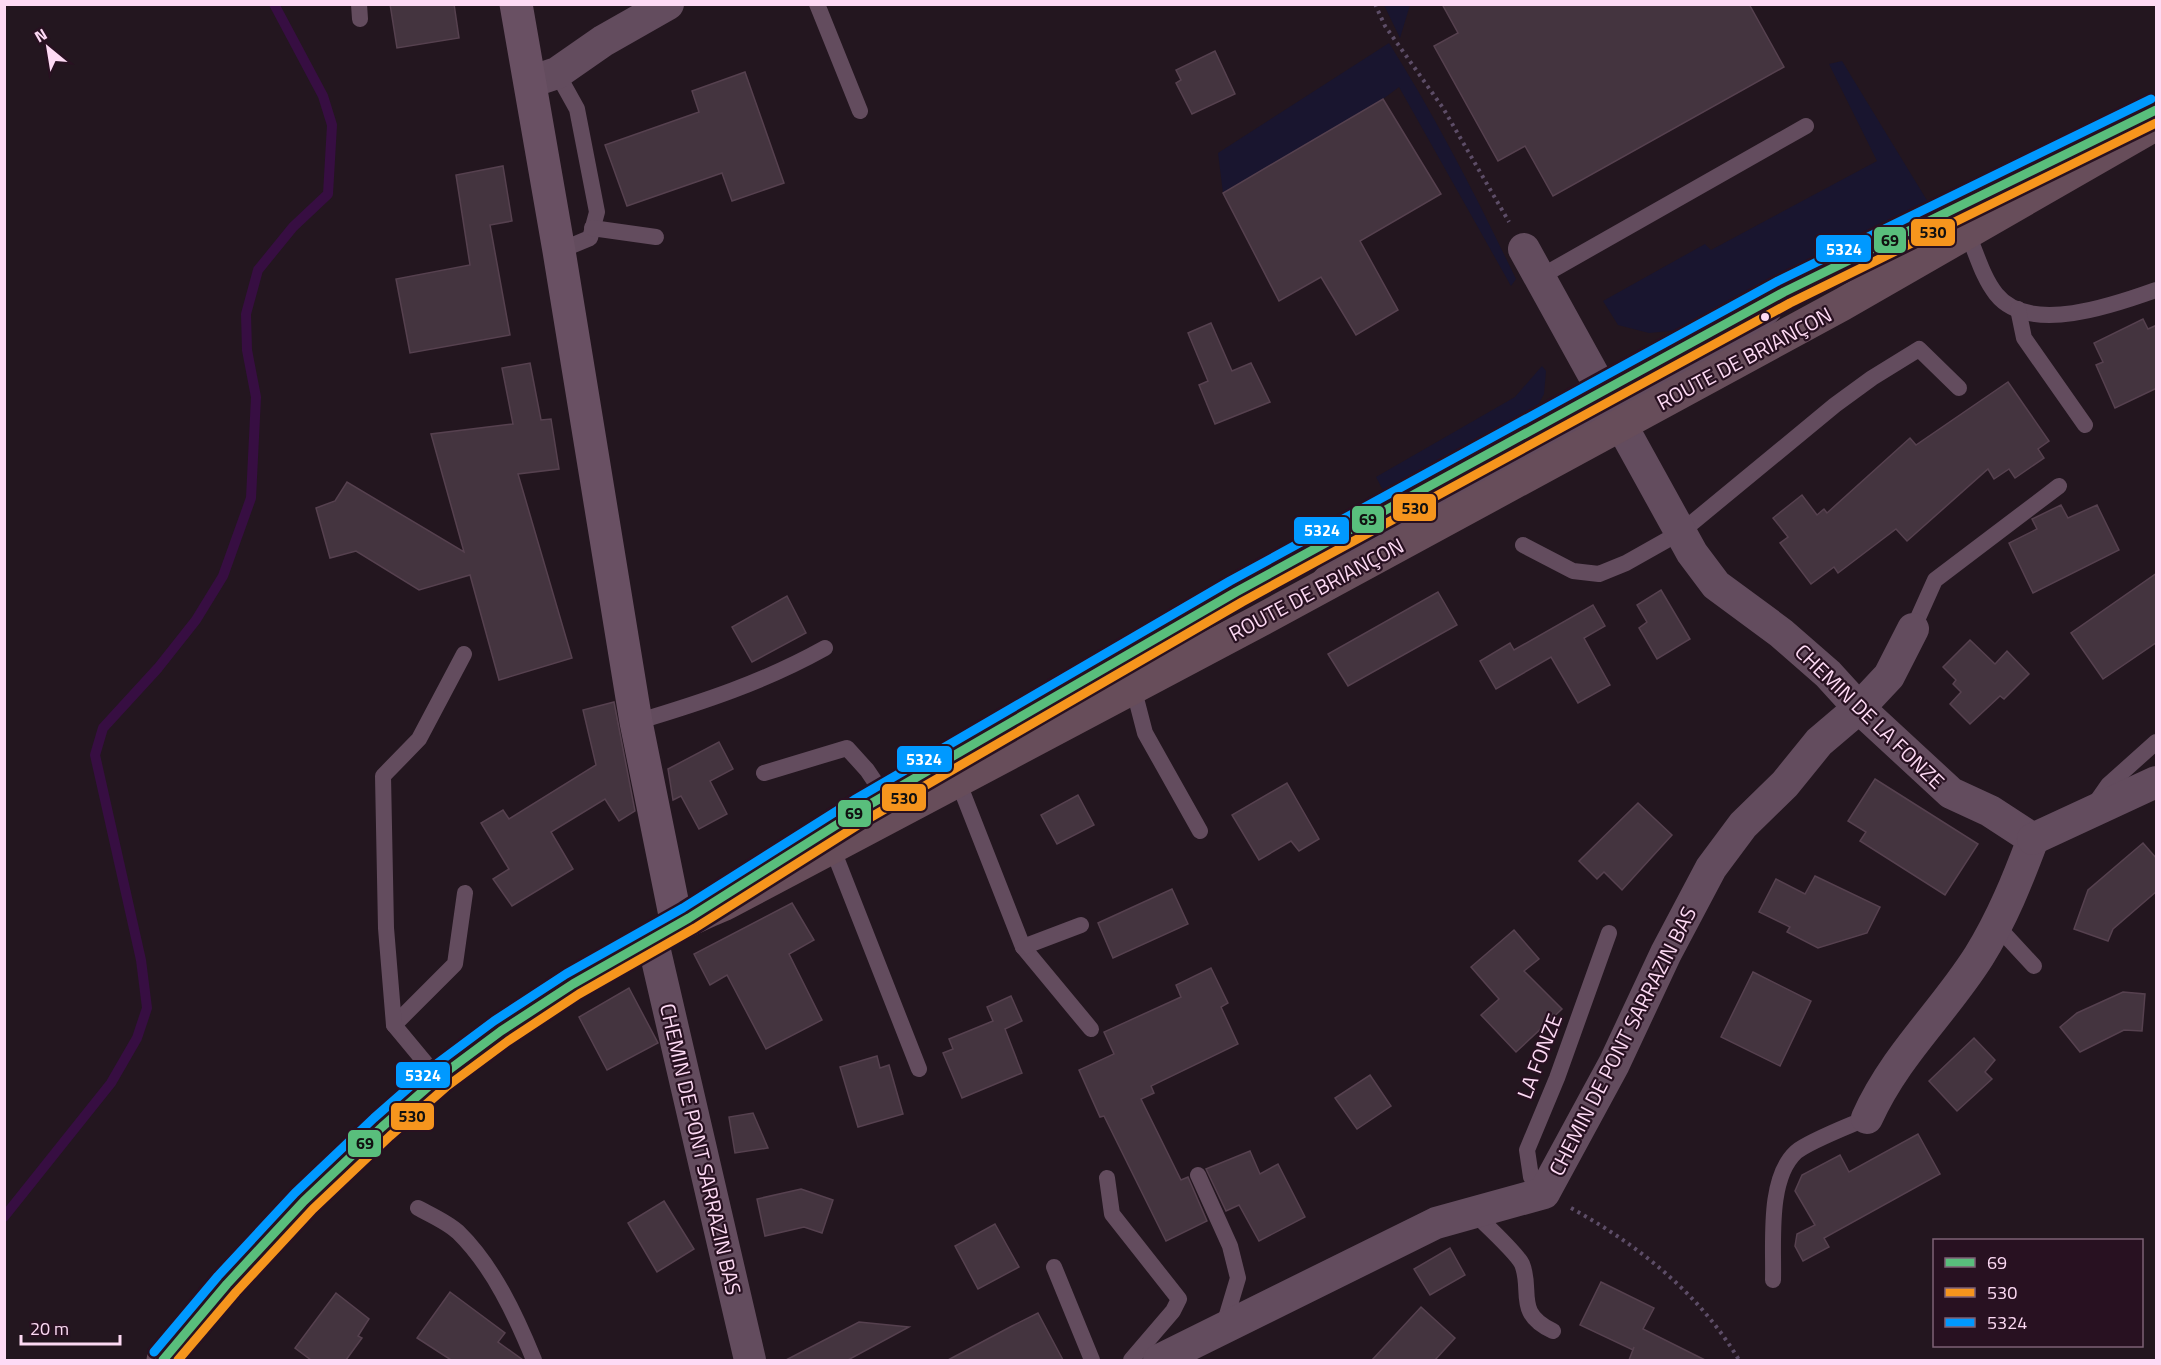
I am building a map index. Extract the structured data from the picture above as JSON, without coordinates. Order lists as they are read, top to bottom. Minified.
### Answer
{"streets":{"main road":["ROUTE DE BRIANÇON"],"street":["CHEMIN DE LA FONZE","CHEMIN DE PONT SARRAZIN BAS"],"lane":["LA FONZE"]},"crossings":[["ROUTE DE BRIANÇON","CHEMIN DE LA FONZE"],["ROUTE DE BRIANÇON","CHEMIN DE PONT SARRAZIN BAS"],["CHEMIN DE LA FONZE","CHEMIN DE PONT SARRAZIN BAS"],["CHEMIN DE PONT SARRAZIN BAS","LA FONZE"]],"lines":["transit line 5324","transit line 69","transit line 530"],"legend":["69","530","5324"],"scale_bar":"20 m","north":"top left"}
